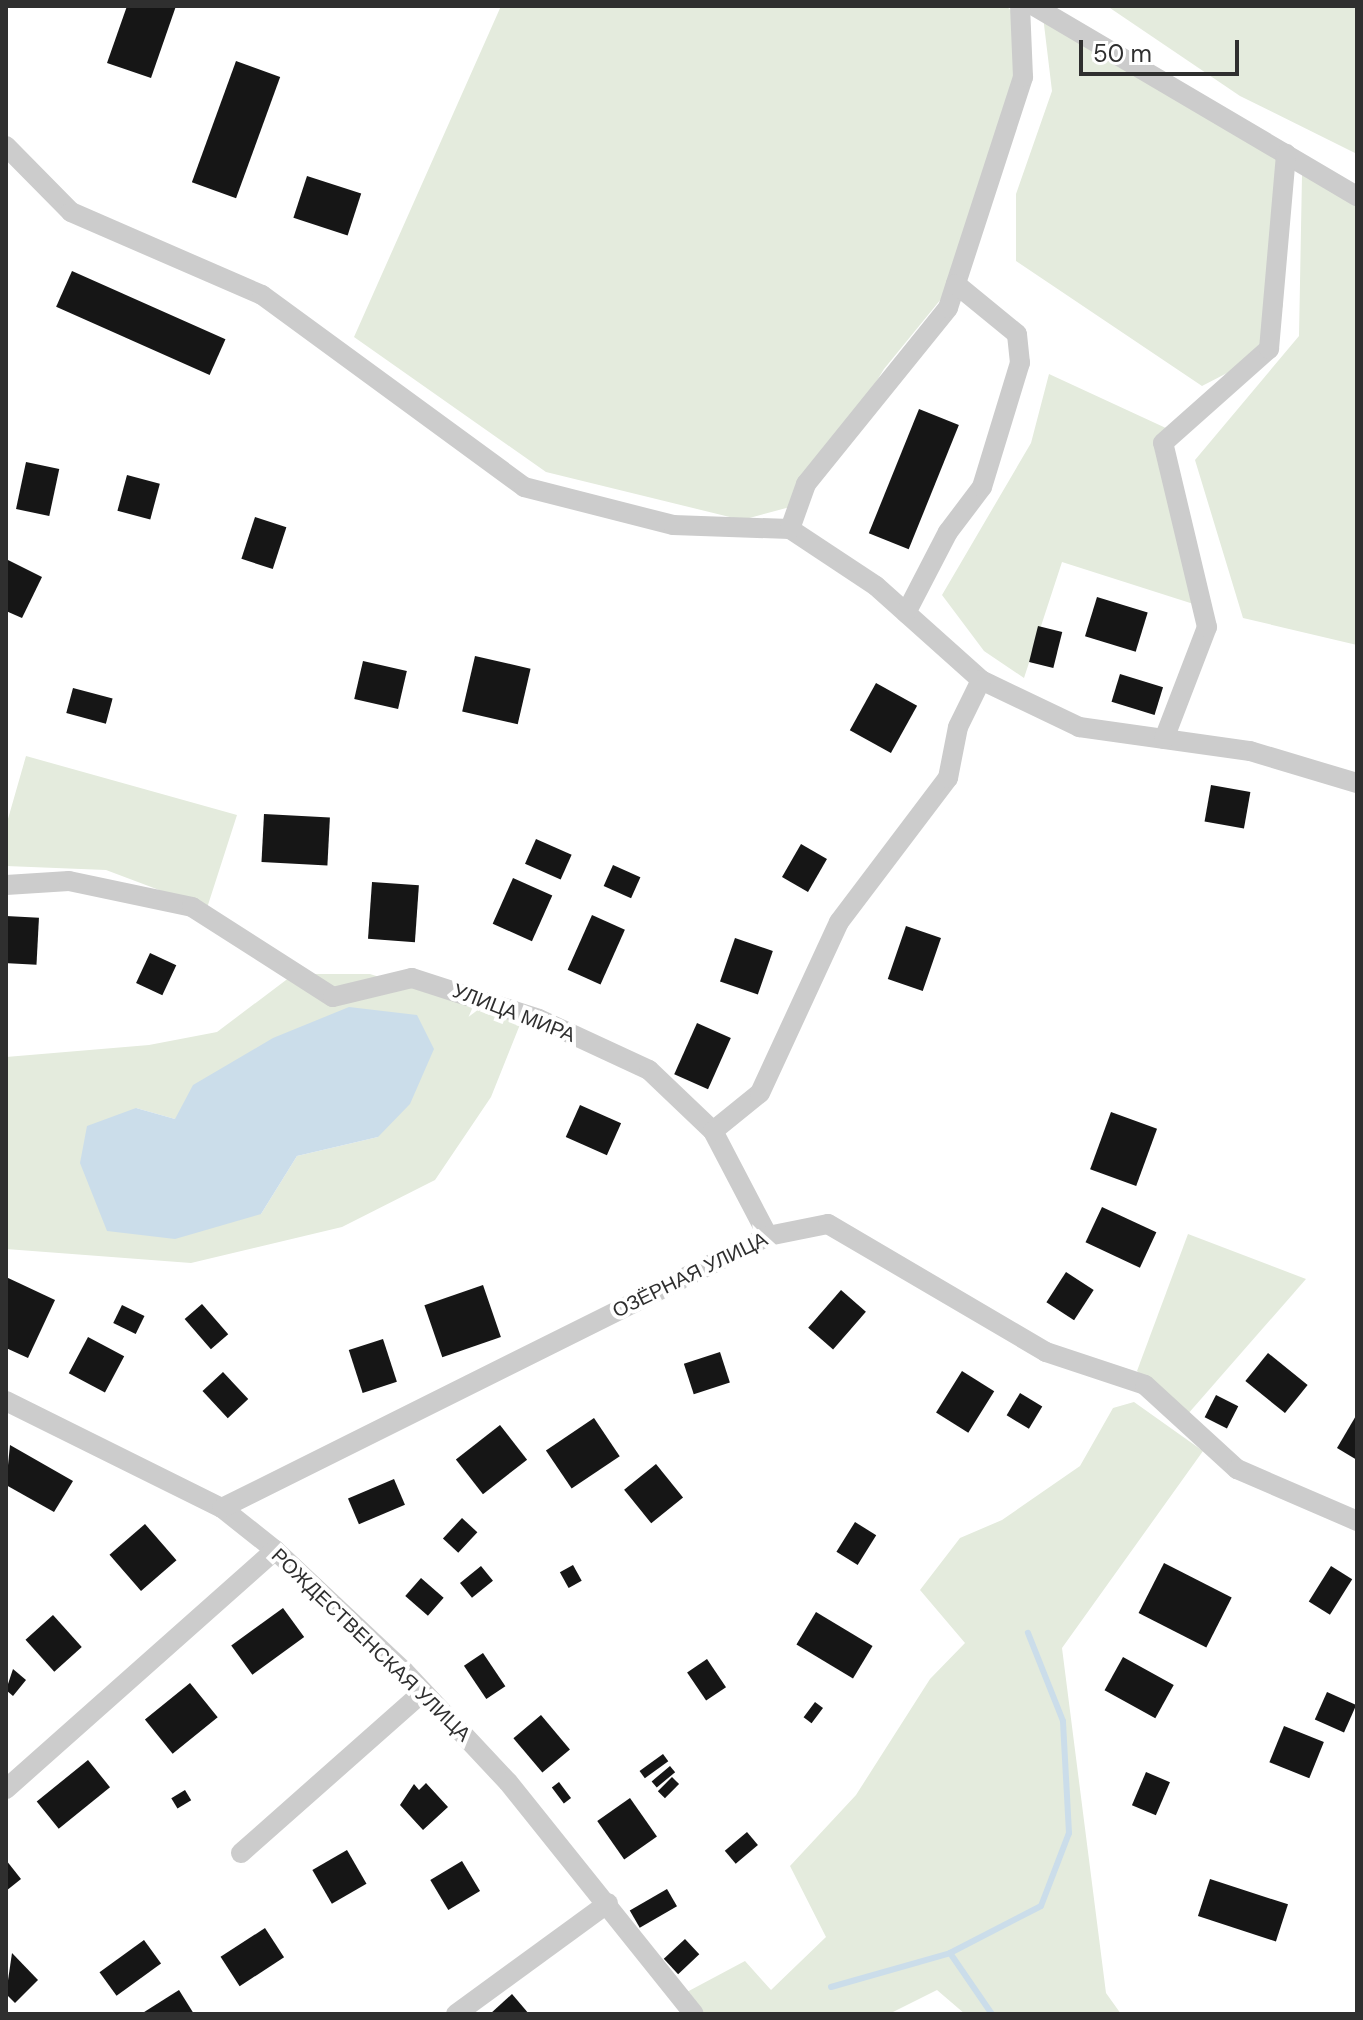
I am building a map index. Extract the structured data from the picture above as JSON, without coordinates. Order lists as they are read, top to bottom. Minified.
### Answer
{"streets":{"street":["УЛИЦА МИРА","ОЗЁРНАЯ УЛИЦА","РОЖДЕСТВЕНСКАЯ УЛИЦА"]},"crossings":[["УЛИЦА МИРА","ОЗЁРНАЯ УЛИЦА"],["ОЗЁРНАЯ УЛИЦА","РОЖДЕСТВЕНСКАЯ УЛИЦА"]],"scale_bar":"50 m"}
